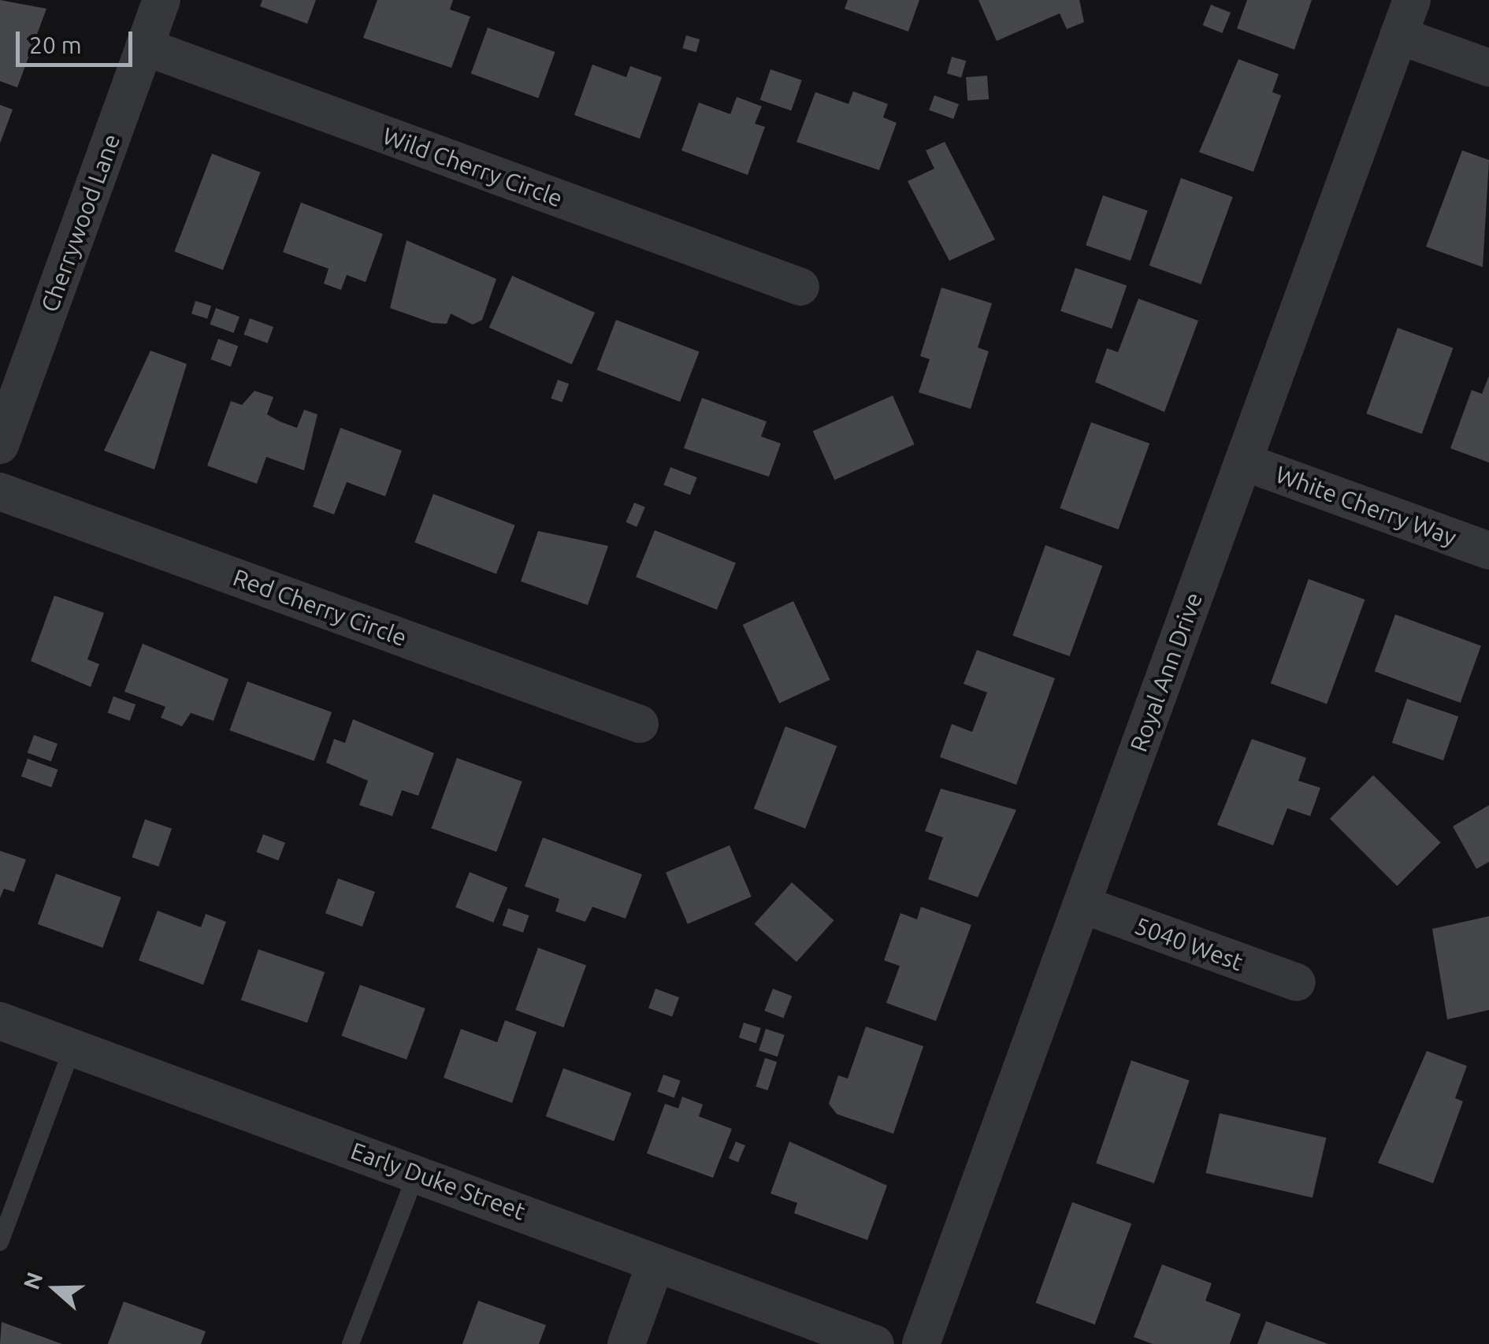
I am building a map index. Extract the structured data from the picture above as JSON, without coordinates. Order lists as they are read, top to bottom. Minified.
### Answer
{"streets":{"street":["Wild Cherry Circle","Cherrywood Lane","White Cherry Way","Red Cherry Circle","Royal Ann Drive","5040 West","Early Duke Street"]},"crossings":[["Wild Cherry Circle","Cherrywood Lane"],["White Cherry Way","Royal Ann Drive"],["Royal Ann Drive","5040 West"]],"scale_bar":"20 m","north":"left"}
